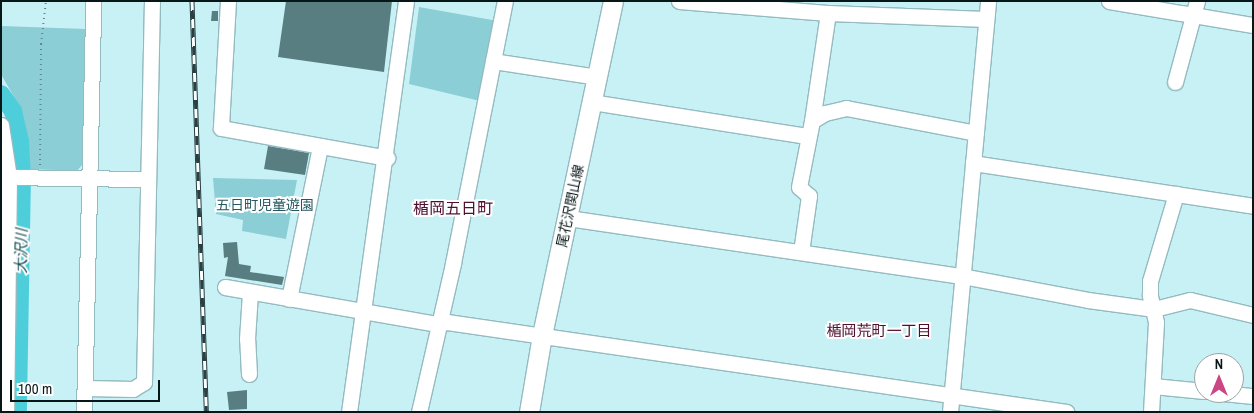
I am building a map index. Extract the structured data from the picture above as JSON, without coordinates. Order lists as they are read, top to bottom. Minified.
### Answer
{"streets":{"main road":["尾花沢関山線"]},"districts":["楯岡五日町","楯岡荒町一丁目"],"water":["大沢川"],"parks":["五日町児童遊園"],"scale_bar":"100 m","north":"top"}
